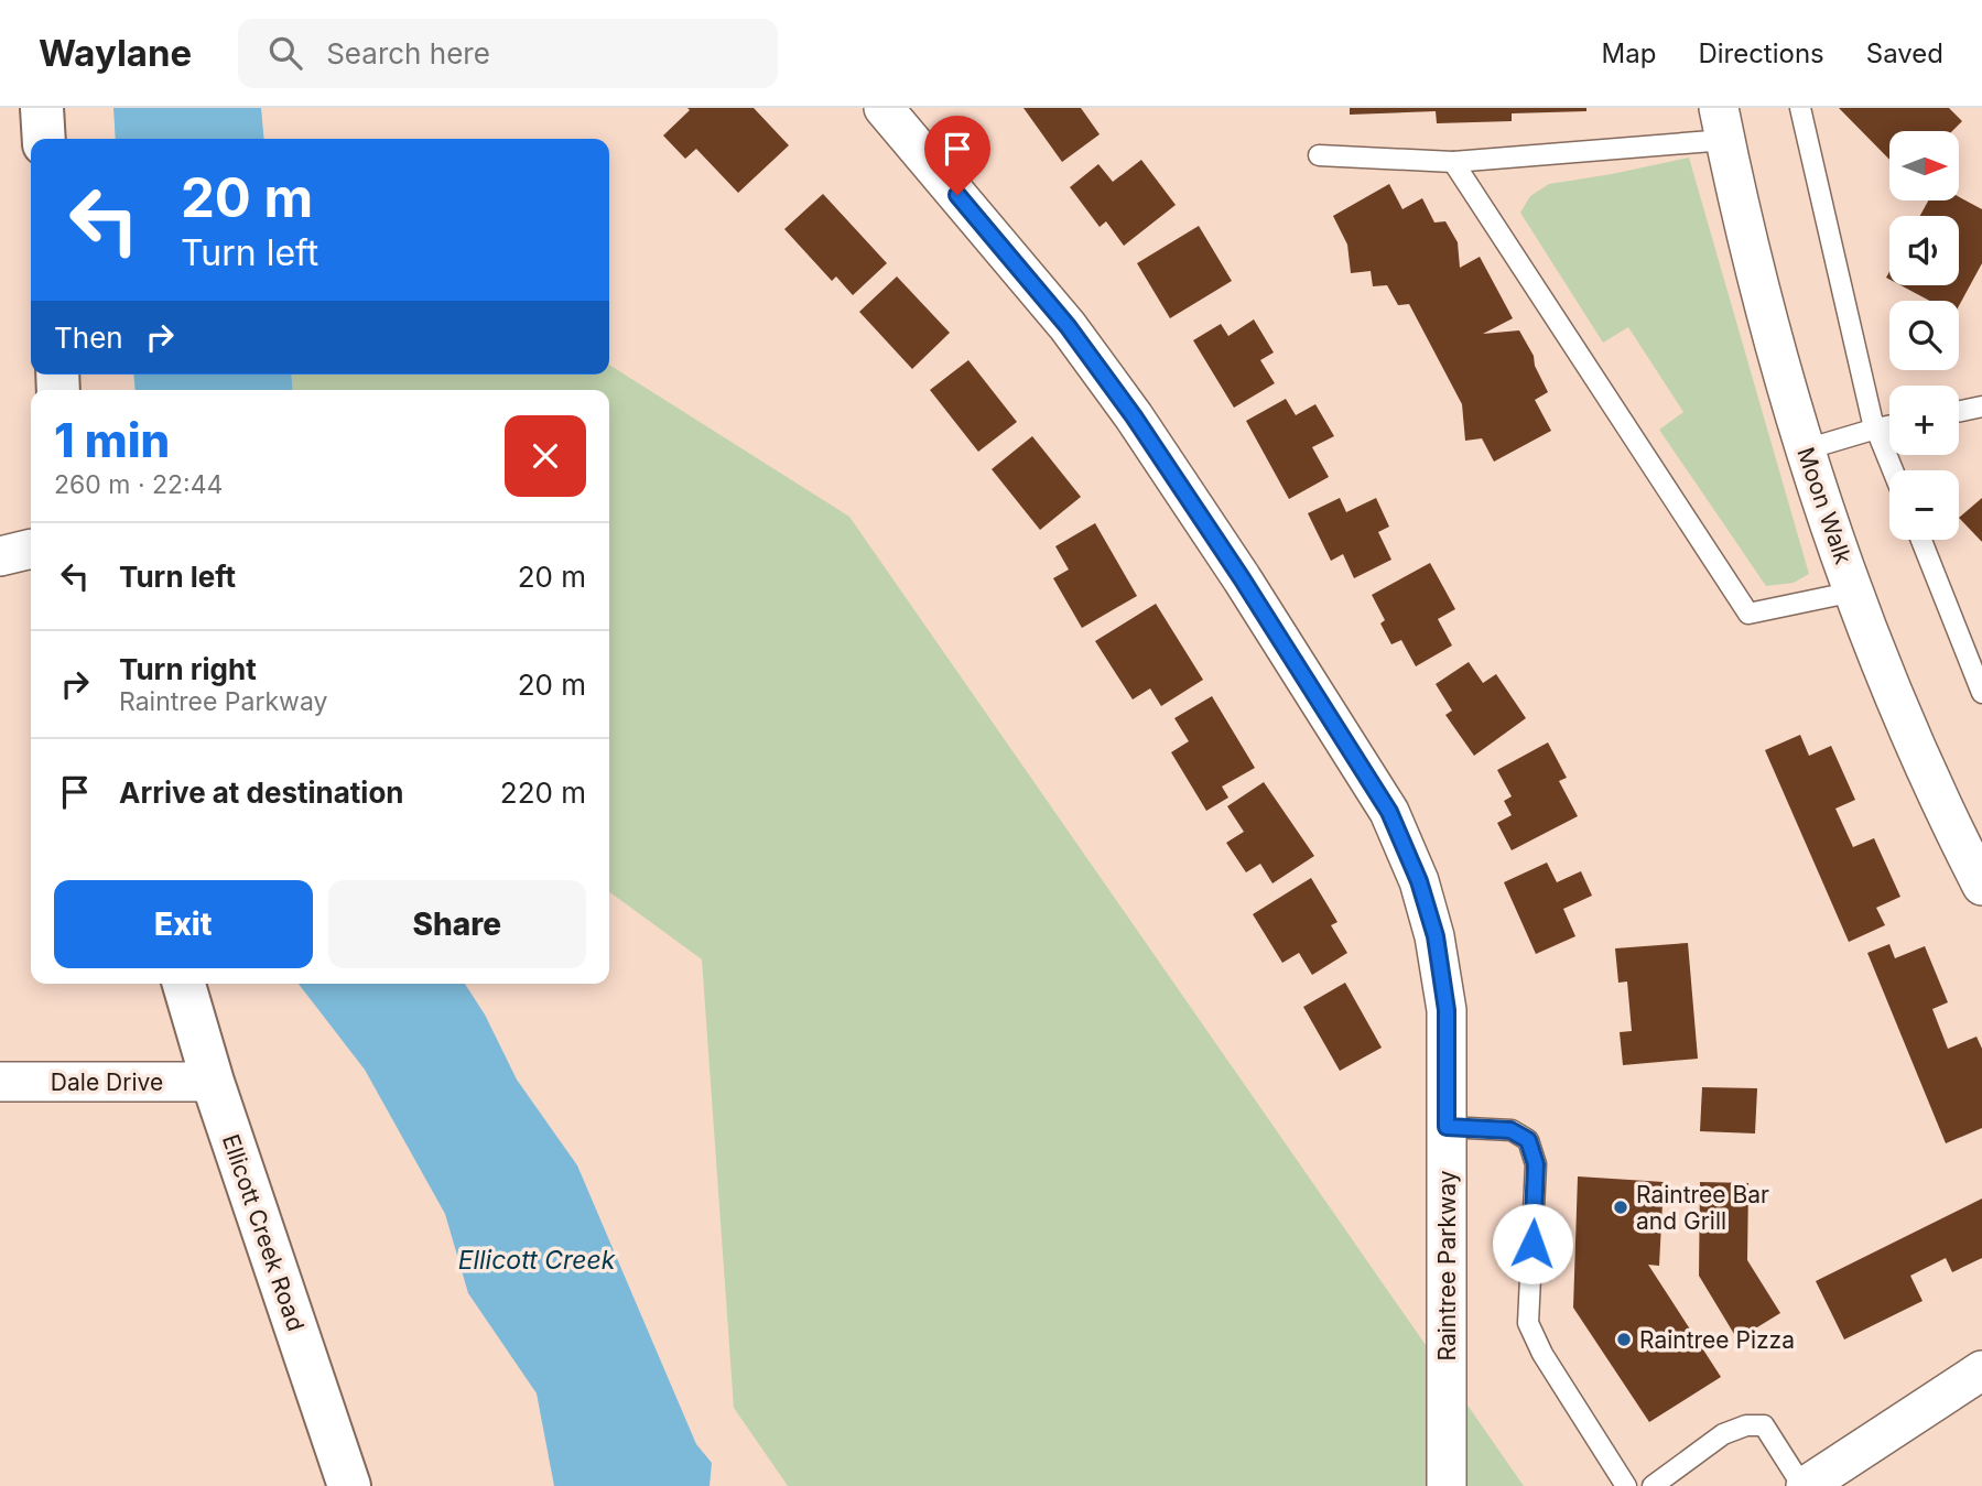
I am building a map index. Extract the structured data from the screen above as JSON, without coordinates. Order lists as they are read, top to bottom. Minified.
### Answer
{"streets":{"street":["Moon Walk","Dale Drive","Ellicott Creek Road","Raintree Parkway"]},"crossings":[["Dale Drive","Ellicott Creek Road"]],"water":["Ellicott Creek"],"places":["Raintree Bar and Grill","Raintree Pizza"],"north":"right","page":{"header":"Waylane","search":"Search here","nav":["Map","Directions","Saved"],"map_buttons":["+","−"],"turn":["20 m","Turn left"],"then":"Then","heading":["1 min","260 m · 22:44"],"list":[{"name":"Turn left","value":"20 m"},{"name":"Turn right","note":"Raintree Parkway","value":"20 m"},{"name":"Arrive at destination","value":"220 m"}],"buttons":["Exit","Share"]}}
